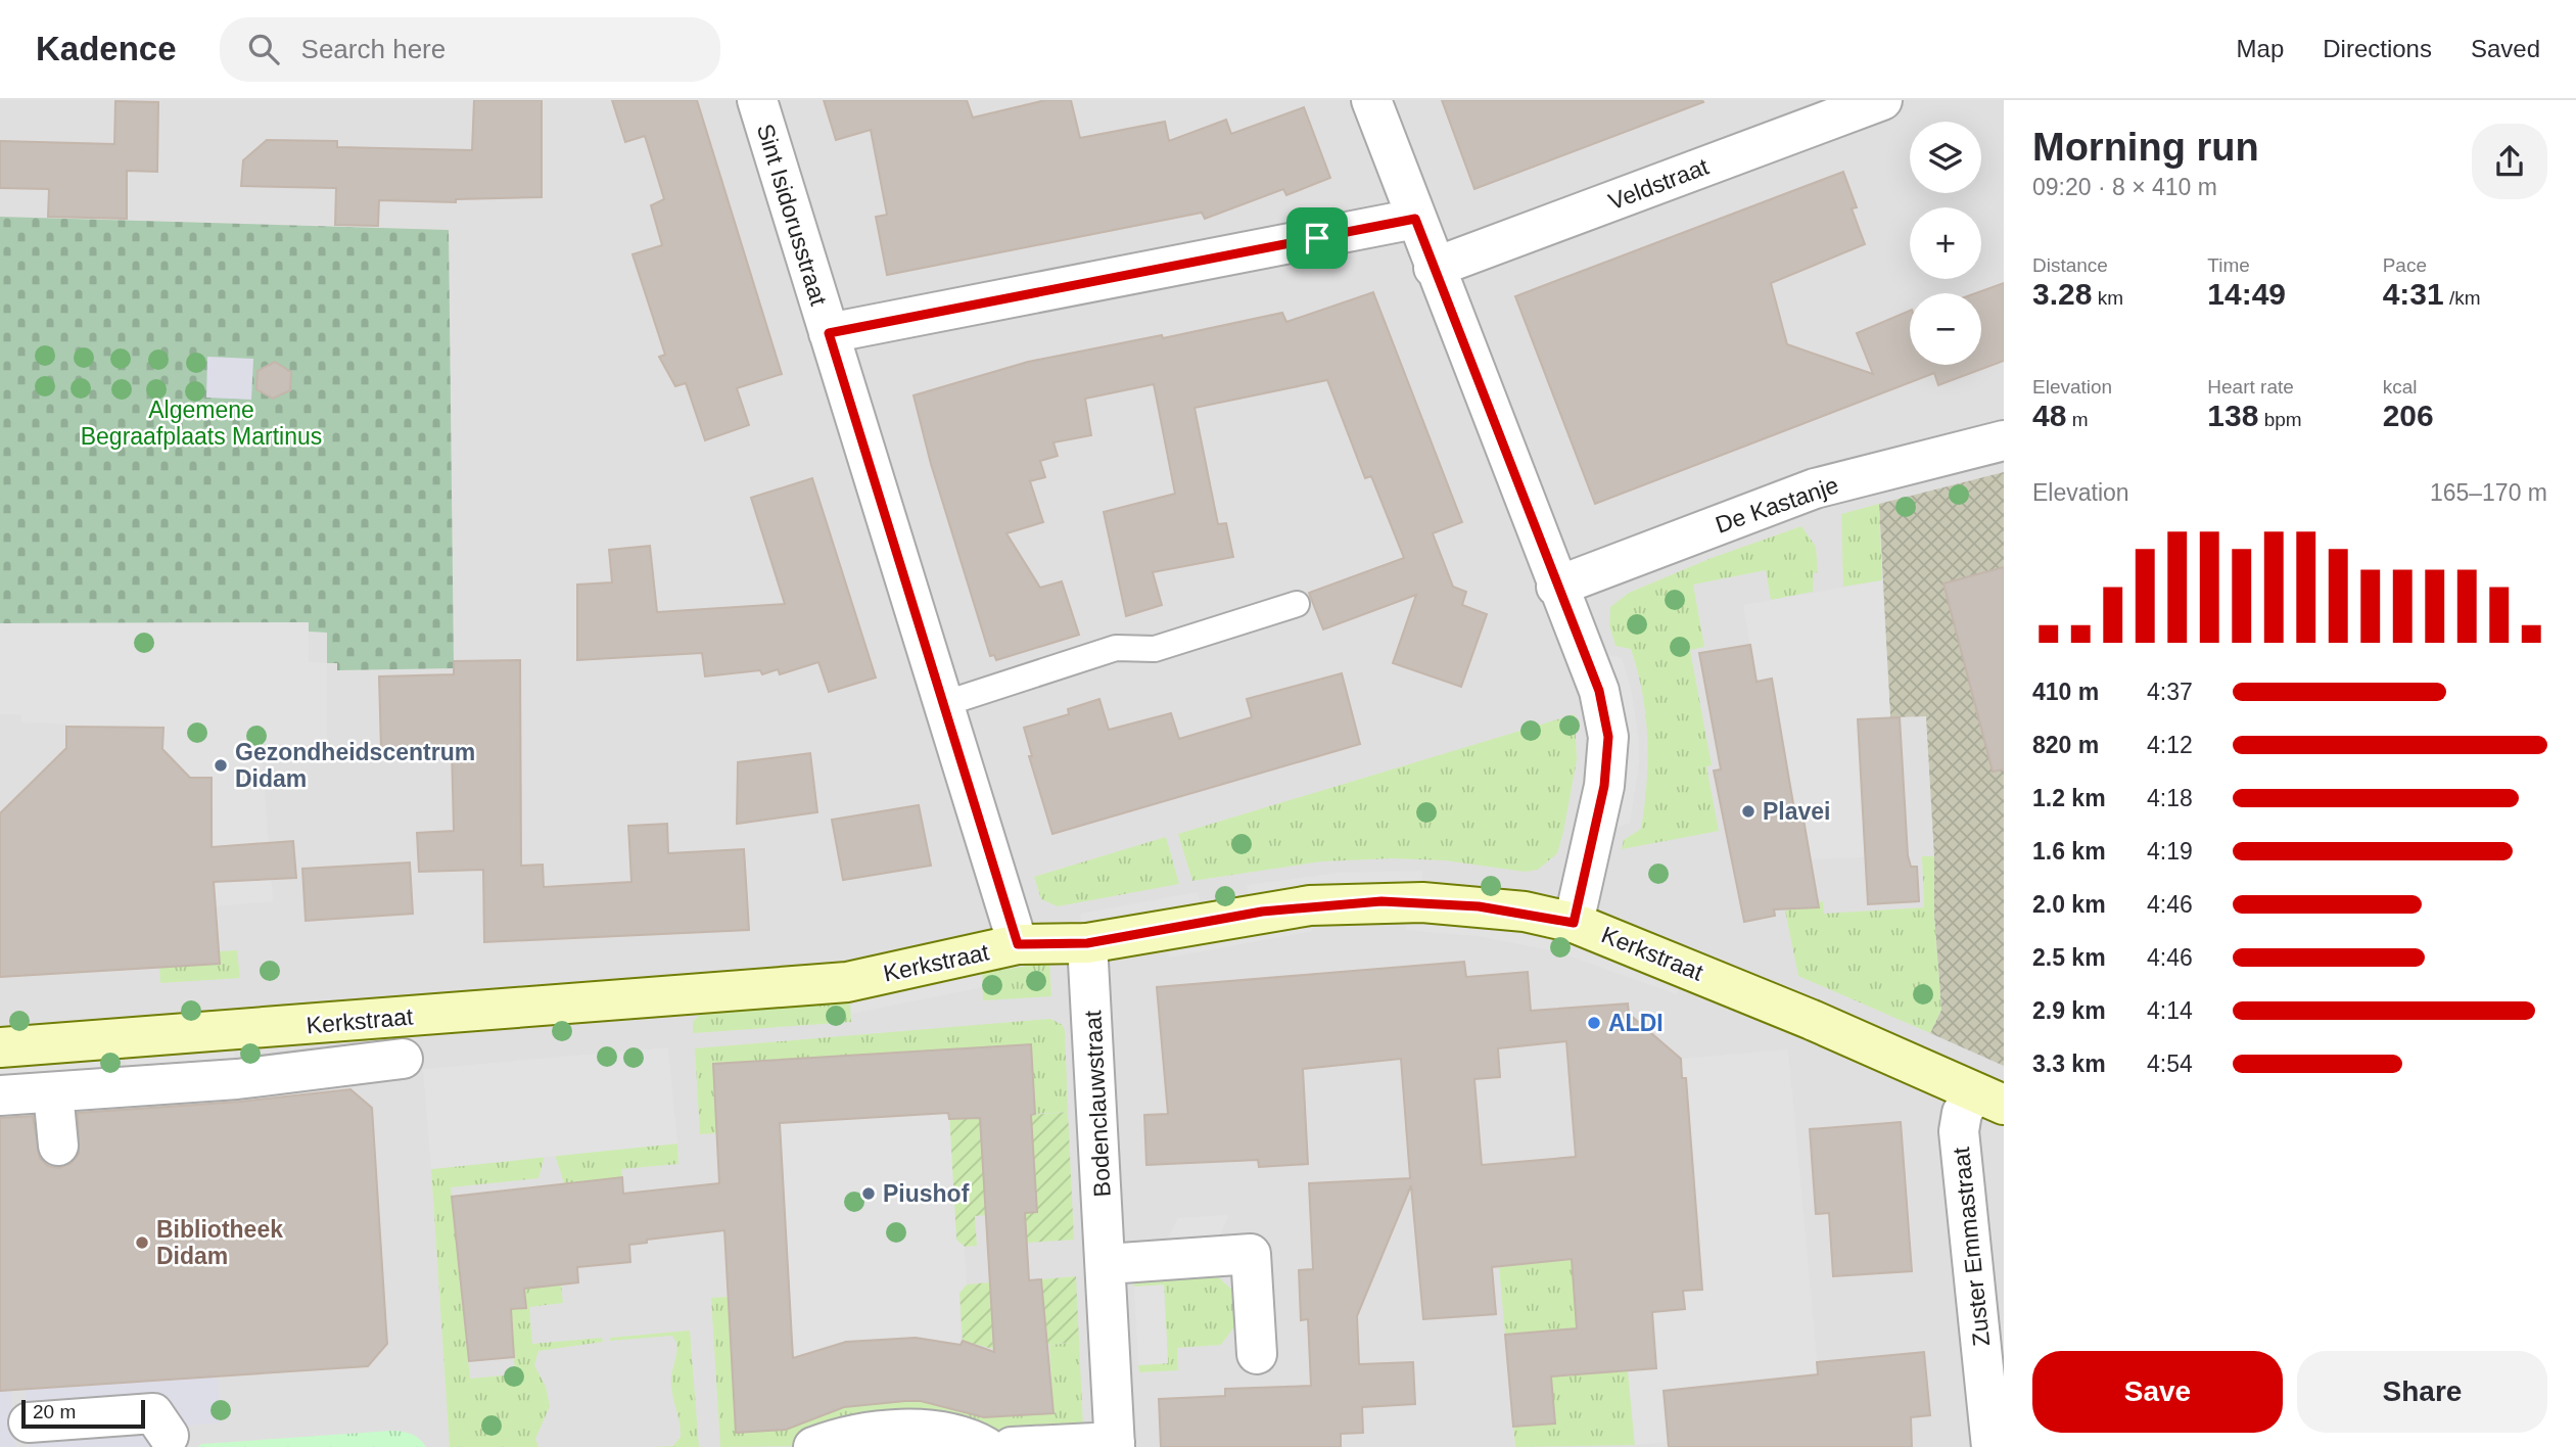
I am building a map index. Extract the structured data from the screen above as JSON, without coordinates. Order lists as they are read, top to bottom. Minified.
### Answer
{"streets":{"street":["Veldstraat","Sint Isidorusstraat","De Kastanje","Kerkstraat","Bodenclauwstraat","Zuster Emmastraat"]},"crossings":[["Sint Isidorusstraat","Kerkstraat"],["Kerkstraat","Bodenclauwstraat"],["Kerkstraat","Zuster Emmastraat"]],"parks":["Algemene Begraafplaats Martinus"],"places":["Gezondheidscentrum Didam","Plavei","ALDI","Piushof","Bibliotheek Didam"],"scale_bar":"20 m","page":{"header":"Kadence","search":"Search here","nav":["Map","Directions","Saved"],"heading":["Morning run","09:20 · 8 × 410 m"],"map_buttons":["+","−"],"stats":[["Distance","3.28 km"],["Time","14:49"],["Pace","4:31 /km"],["Elevation","48 m"],["Heart rate","138 bpm"],["kcal","206"]],"chart":["Elevation","165–170 m"],"list":[{"name":"410 m","note":"4:37"},{"name":"820 m","note":"4:12"},{"name":"1.2 km","note":"4:18"},{"name":"1.6 km","note":"4:19"},{"name":"2.0 km","note":"4:46"},{"name":"2.5 km","note":"4:46"},{"name":"2.9 km","note":"4:14"},{"name":"3.3 km","note":"4:54"}],"buttons":["Save","Share"],"scale":"20 m"}}
